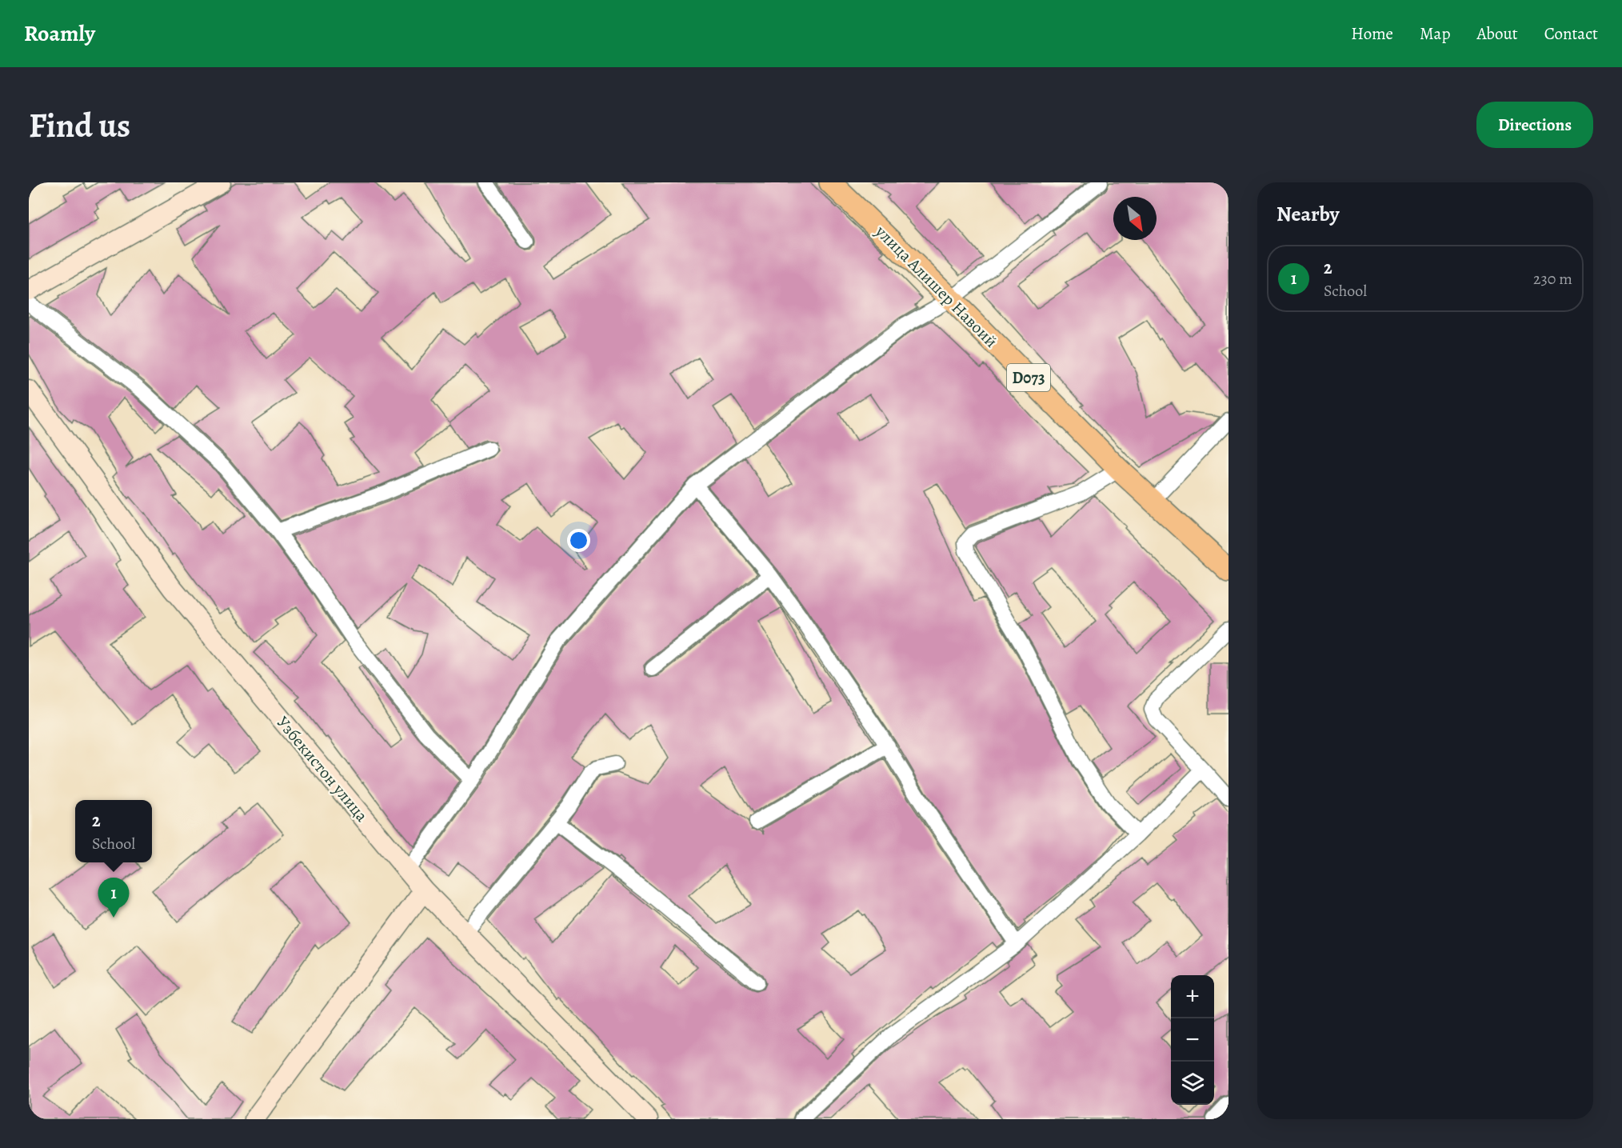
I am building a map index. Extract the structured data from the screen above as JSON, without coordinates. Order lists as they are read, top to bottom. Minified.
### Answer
{"streets":{"main road":["улица Алишер Навоий","D073","Узбекистон улица"]},"north":"bottom right","page":{"header":"Roamly","nav":["Home","Map","About","Contact"],"buttons":"Directions","title":"Find us","heading":"Nearby","list":[{"mark":"1","name":"2","note":"School","value":"230 m"}],"popup":["2","School"],"pins":"1","map_buttons":["+","−"]}}
